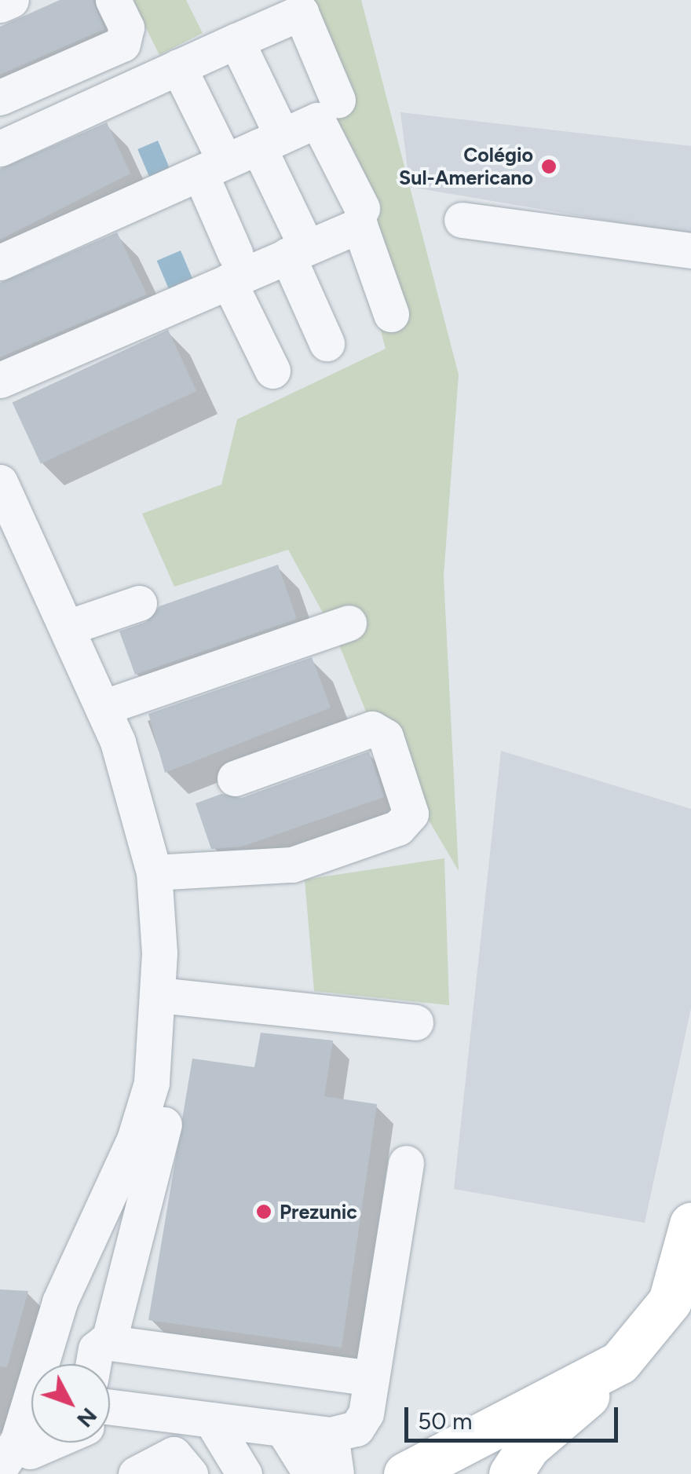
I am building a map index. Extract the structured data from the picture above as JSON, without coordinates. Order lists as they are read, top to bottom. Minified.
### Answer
{"places":["Colégio Sul-Americano","Prezunic"],"scale_bar":"50 m","north":"bottom right"}
